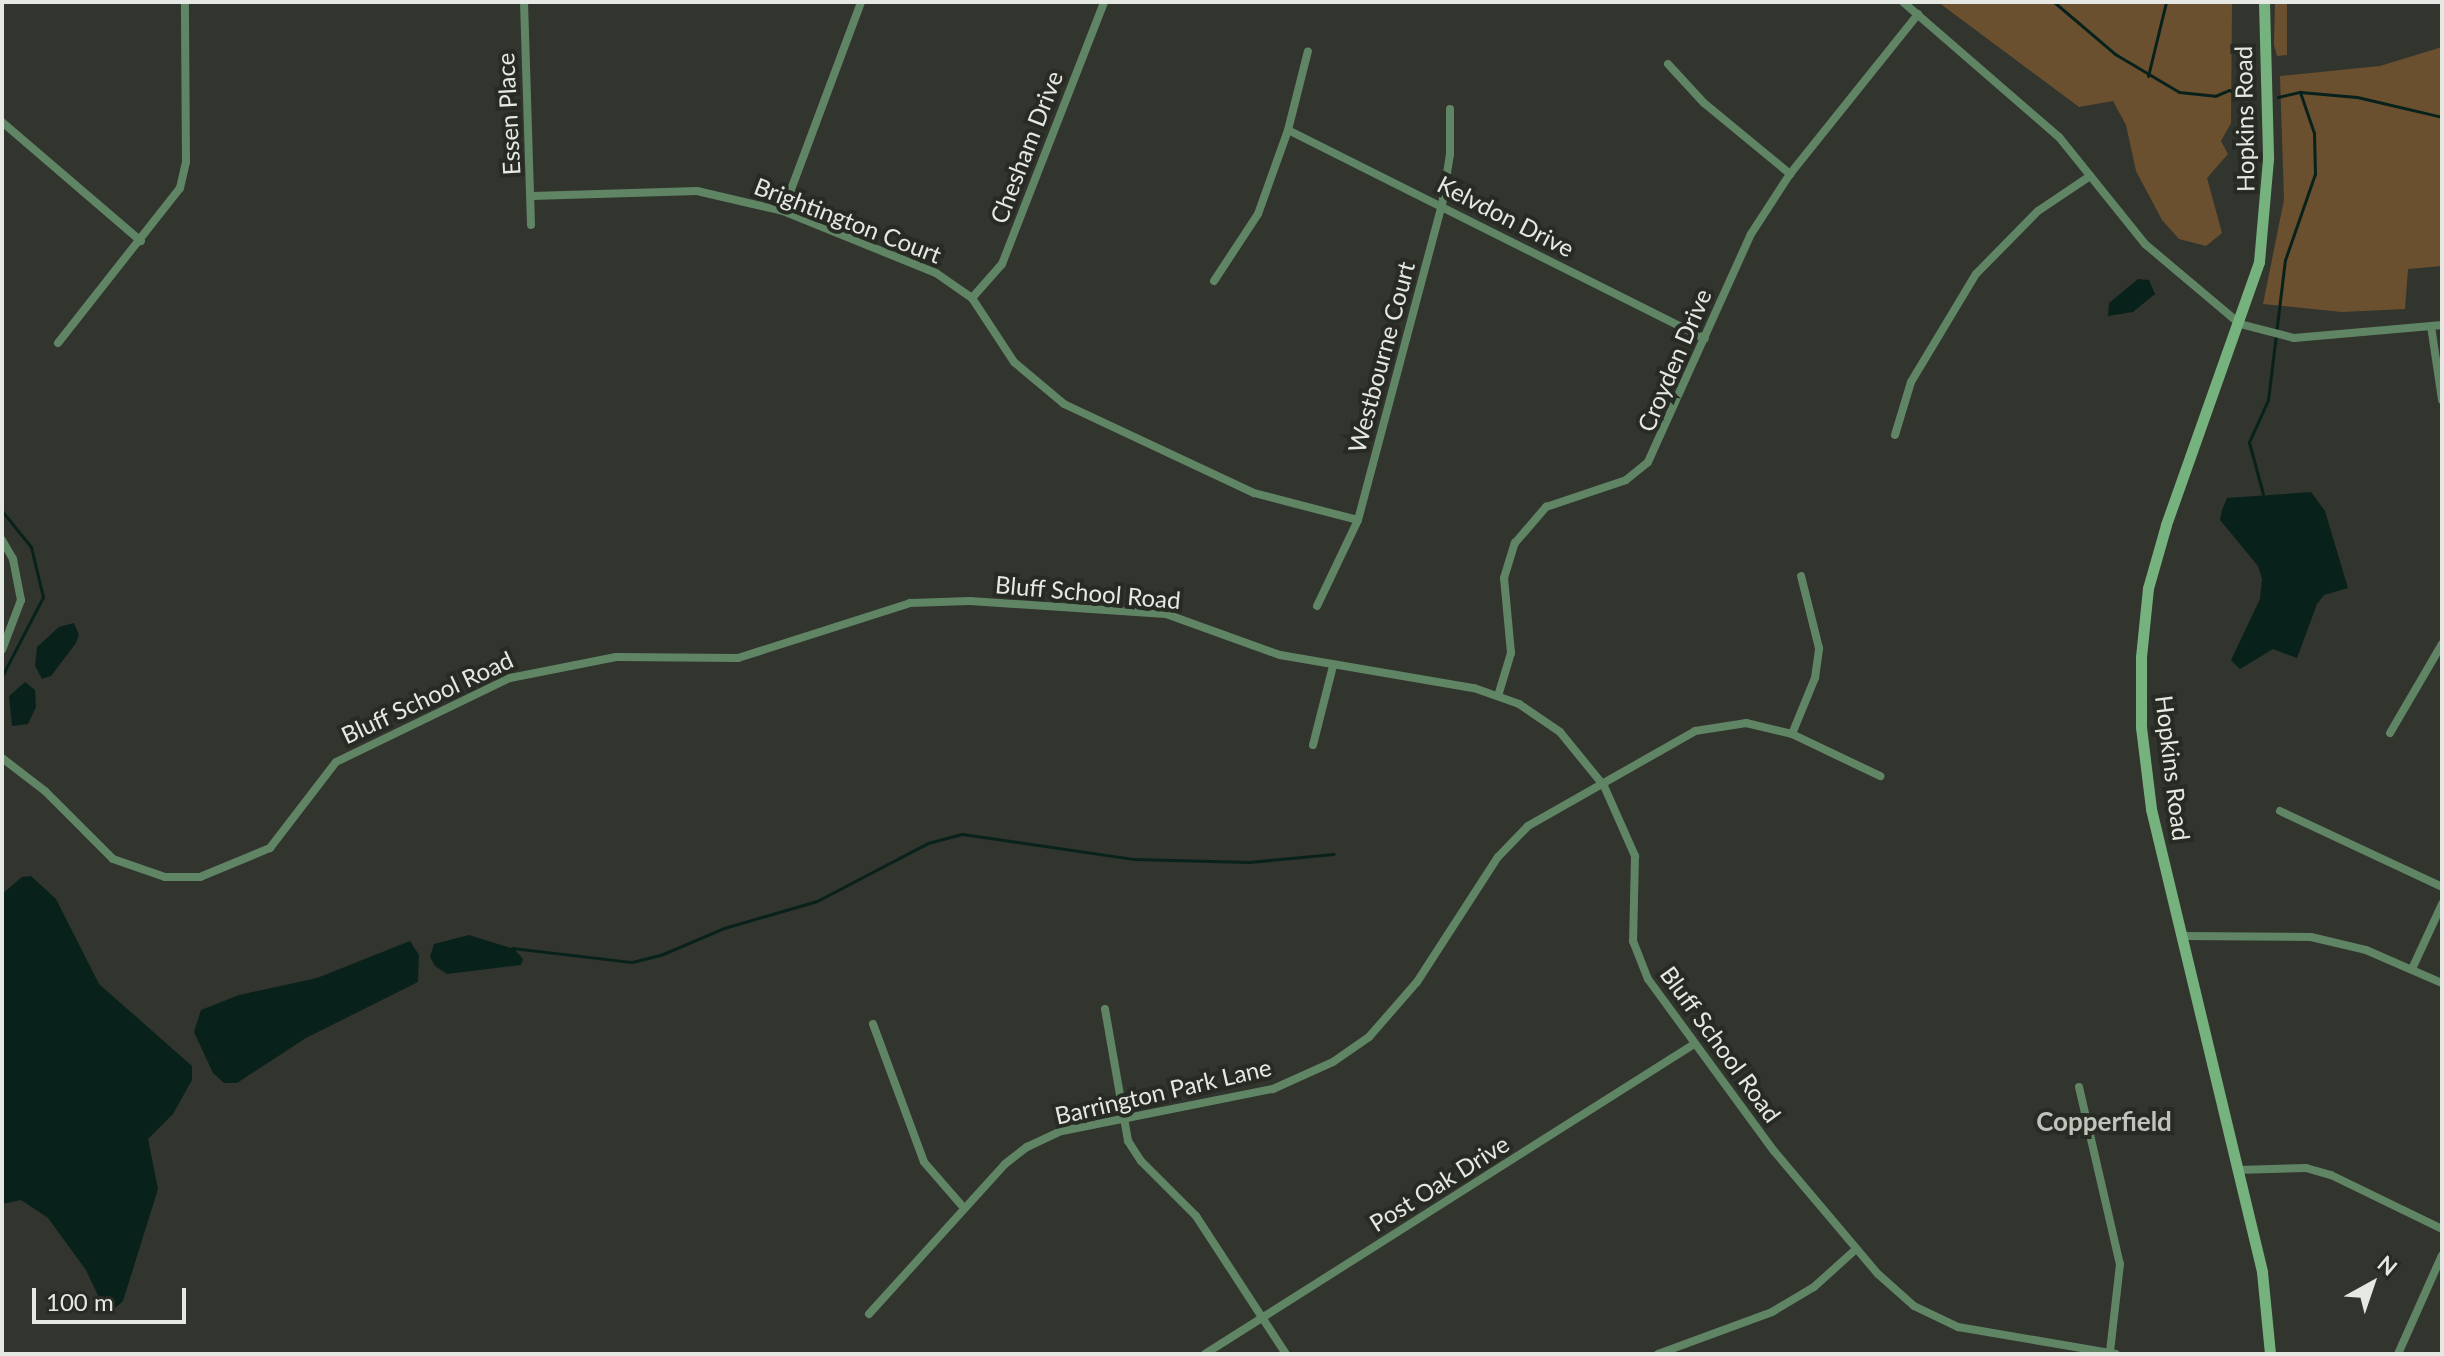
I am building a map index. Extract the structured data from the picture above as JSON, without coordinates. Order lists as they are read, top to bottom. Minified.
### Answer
{"streets":{"main road":["Hopkins Road"],"street":["Essen Place","Chesham Drive","Kelvdon Drive","Brightington Court","Westbourne Court","Croyden Drive","Bluff School Road","Barrington Park Lane","Post Oak Drive"]},"crossings":[["Essen Place","Brightington Court"],["Chesham Drive","Brightington Court"],["Kelvdon Drive","Westbourne Court"],["Kelvdon Drive","Croyden Drive"],["Brightington Court","Westbourne Court"],["Croyden Drive","Bluff School Road"],["Bluff School Road","Barrington Park Lane"],["Bluff School Road","Post Oak Drive"]],"districts":["Copperfield"],"scale_bar":"100 m","north":"top right"}
